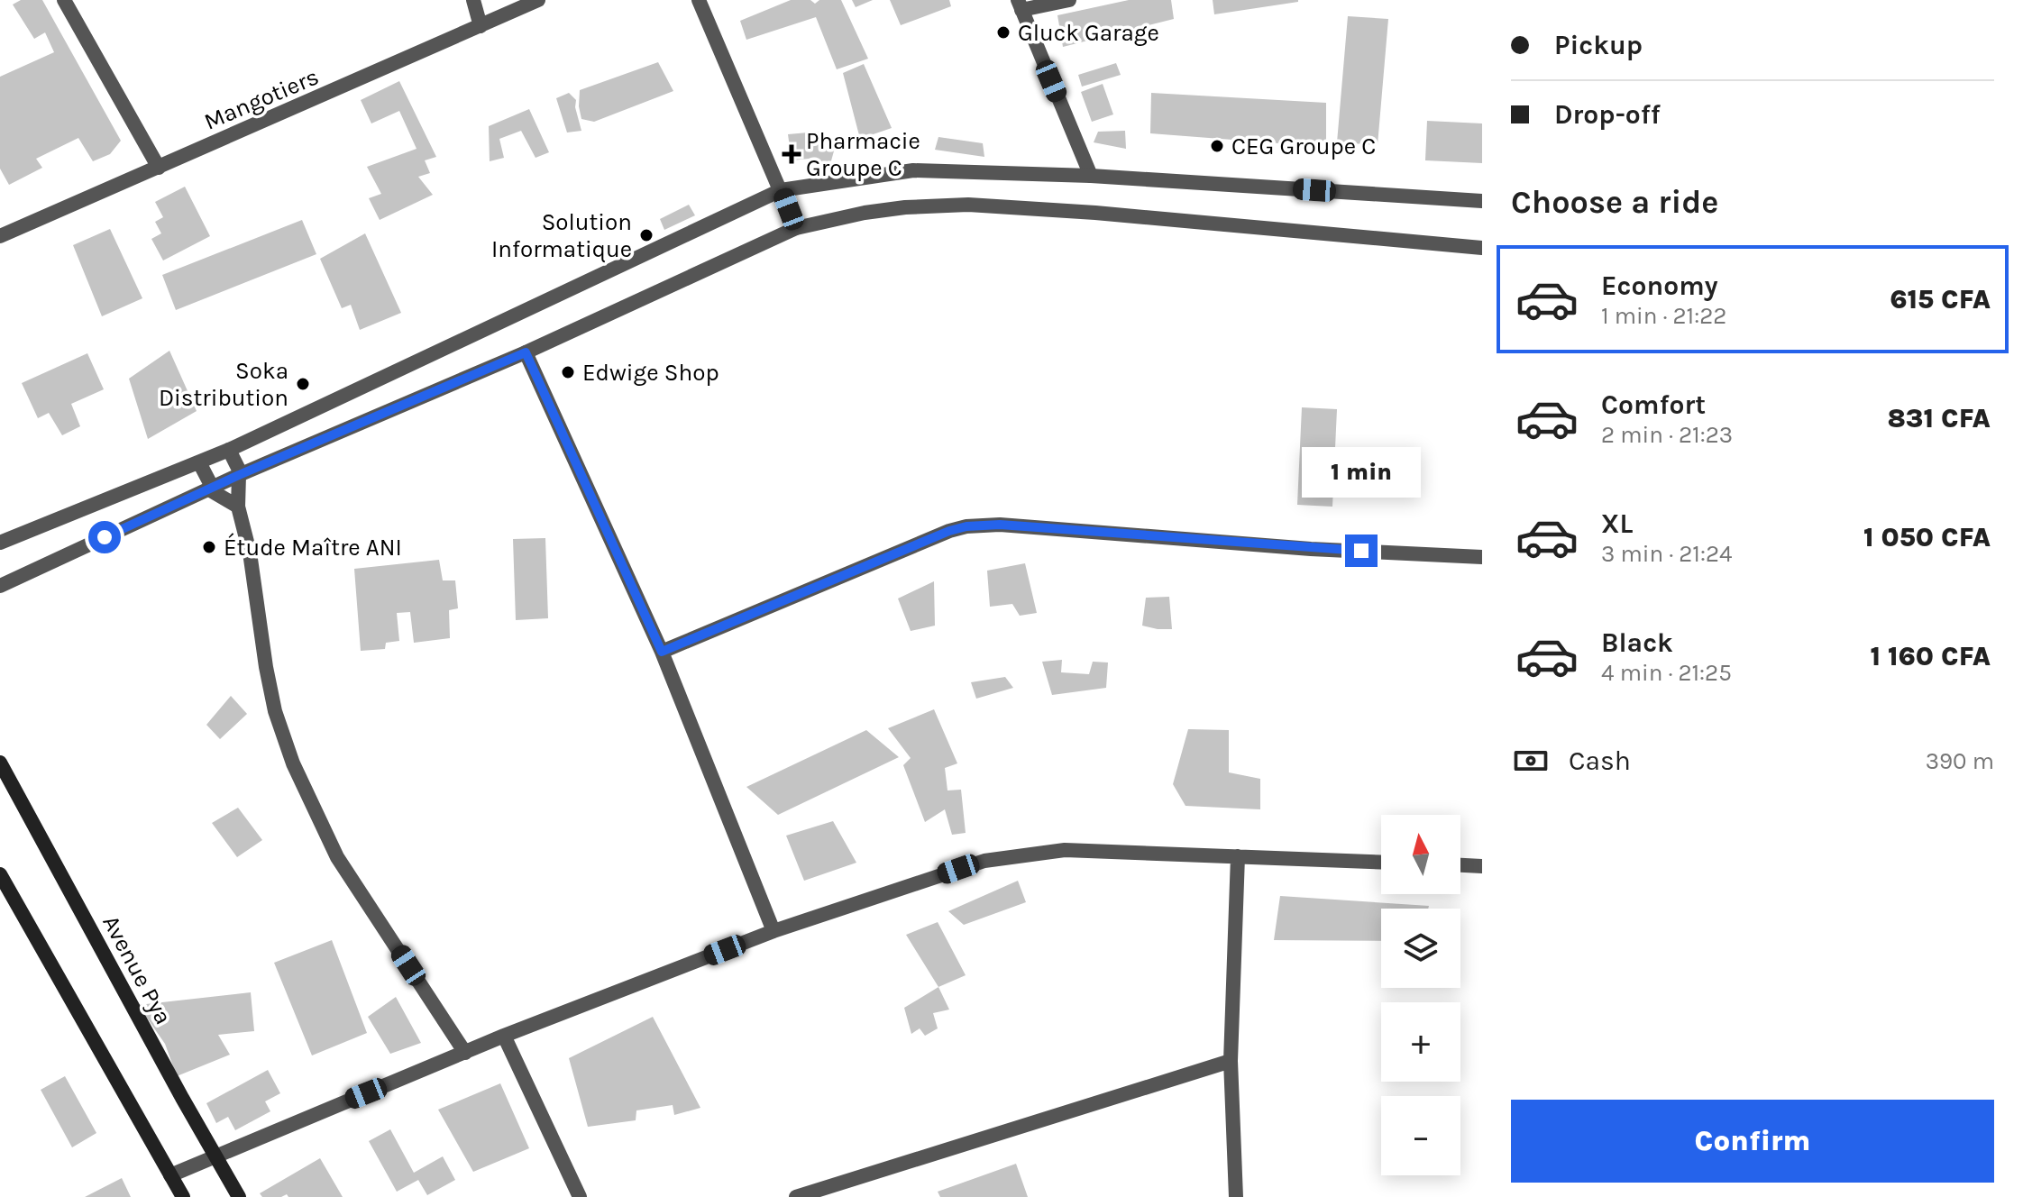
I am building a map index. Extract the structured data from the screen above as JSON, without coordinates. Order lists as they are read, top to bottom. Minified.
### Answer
{"streets":{"main road":["Avenue Pya"],"street":["Mangotiers"]},"places":{"other":["Gluck Garage","CEG Groupe C","Solution Informatique","Edwige Shop","Soka Distribution","Étude Maître ANI"],"health":["Pharmacie Groupe C"]},"north":"top","page":{"banner":["Pickup","Drop-off"],"heading":"Choose a ride","list":[{"name":"Economy","note":"1 min · 21:22","value":"615 CFA"},{"name":"Comfort","note":"2 min · 21:23","value":"831 CFA"},{"name":"XL","note":"3 min · 21:24","value":"1 050 CFA"},{"name":"Black","note":"4 min · 21:25","value":"1 160 CFA"}],"bubble":"1 min","pay":["Cash","390 m"],"map_buttons":["+","−"],"buttons":"Confirm"}}
